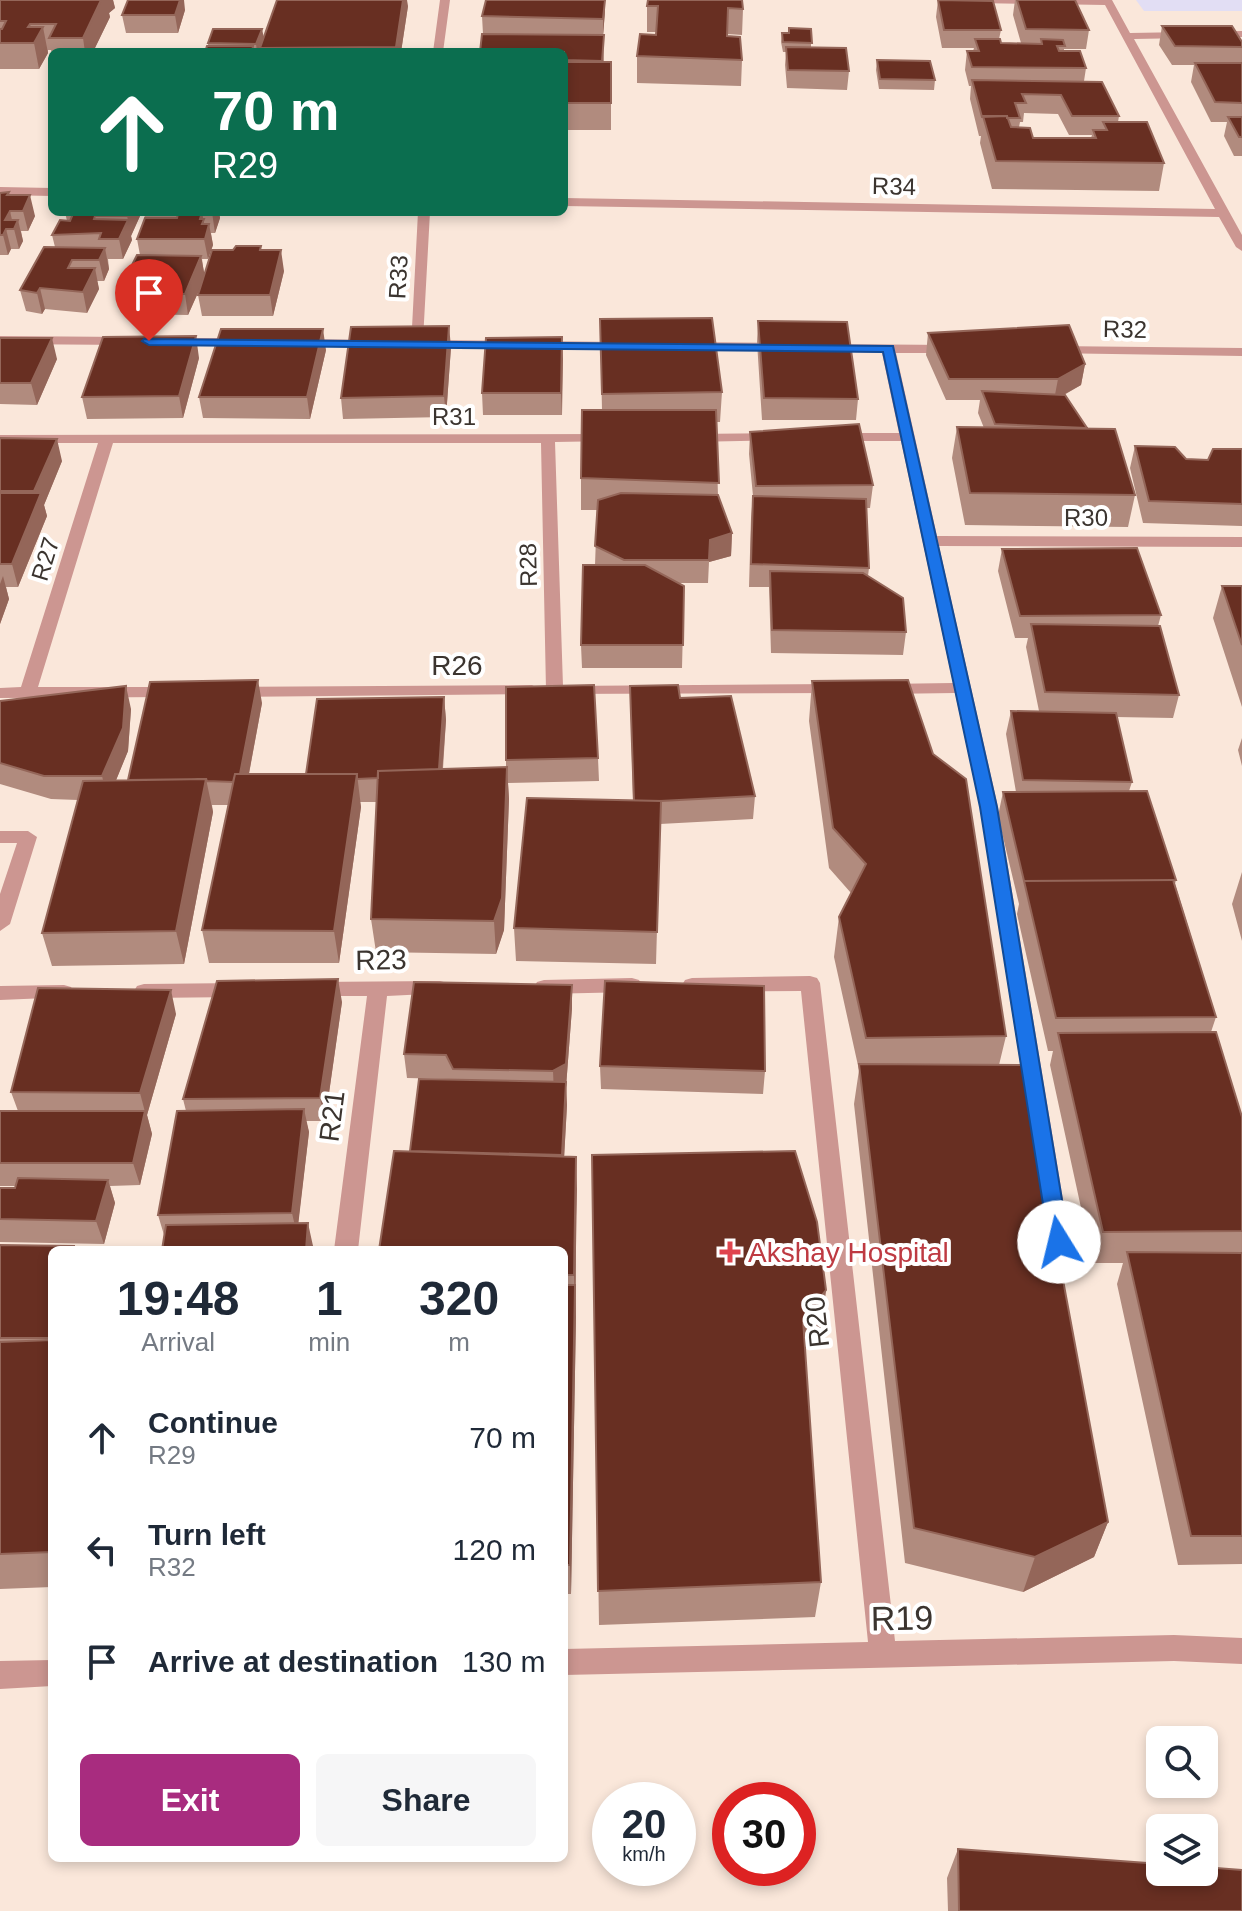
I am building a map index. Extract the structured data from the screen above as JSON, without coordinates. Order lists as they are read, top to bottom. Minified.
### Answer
{"streets":{"street":["R34","R33","R32","R31","R30","R27","R28","R26","R23","R21","R20","R19"]},"crossings":[["R31","R27"],["R31","R28"],["R28","R26"],["R23","R21"],["R20","R19"]],"places":{"health":["Akshay Hospital"]},"page":{"turn":["70 m","R29"],"eta":["19:48","Arrival","1","min","320","m"],"list":[{"name":"Continue","note":"R29","value":"70 m"},{"name":"Turn left","note":"R32","value":"120 m"},{"name":"Arrive at destination","value":"130 m"}],"buttons":["Exit","Share"],"speed":"20 km/h","limit":"30"}}
